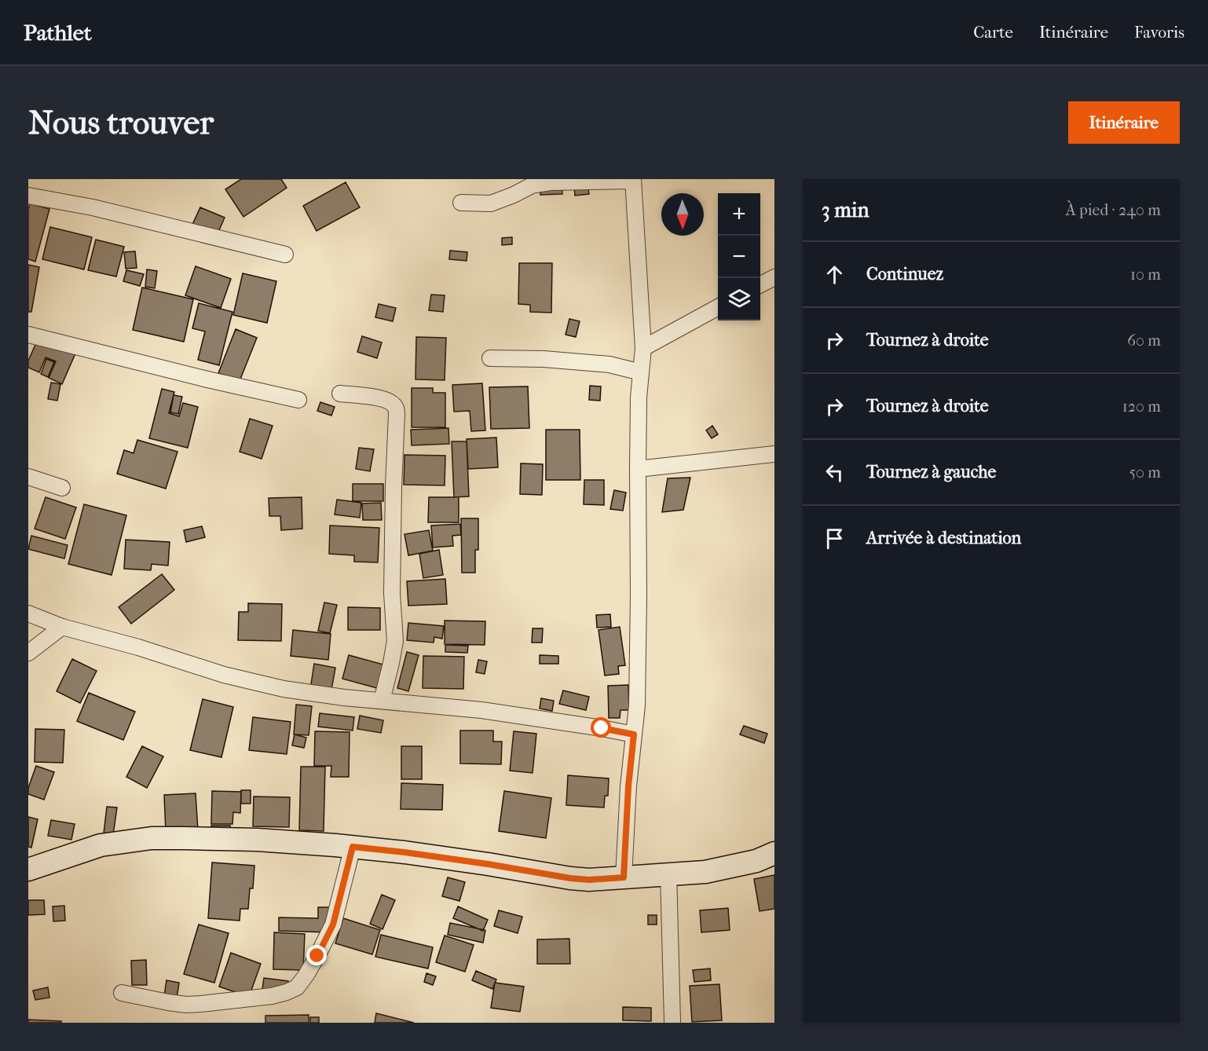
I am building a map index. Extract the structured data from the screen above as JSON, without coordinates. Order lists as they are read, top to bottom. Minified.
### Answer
{"north":"bottom","page":{"header":"Pathlet","nav":["Carte","Itinéraire","Favoris"],"buttons":"Itinéraire","title":"Nous trouver","heading":["3 min","À pied · 240 m"],"map_buttons":["+","−"],"list":[["Continuez","10 m"],["Tournez à droite","60 m"],["Tournez à droite","120 m"],["Tournez à gauche","50 m"],"Arrivée à destination"]}}
